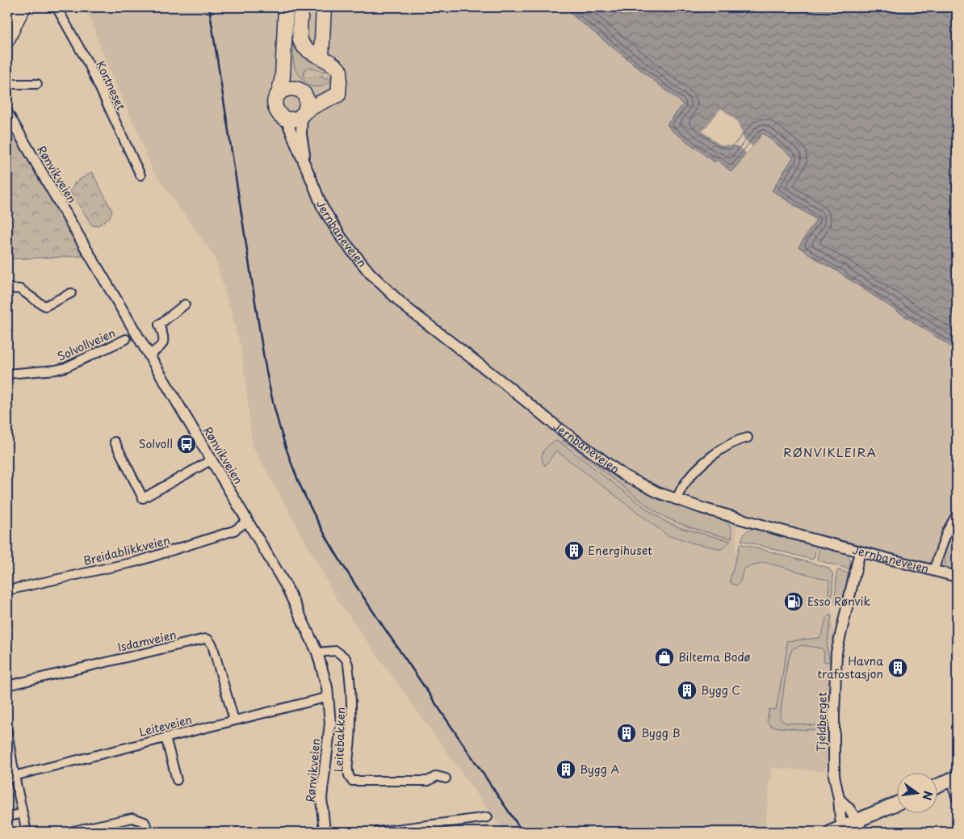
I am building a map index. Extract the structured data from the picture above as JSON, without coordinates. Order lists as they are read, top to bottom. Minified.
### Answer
{"streets":{"highway":["Jernbaneveien"],"street":["Kortneset","Rønvikveien","Solvollveien","Breidablikkveien","Isdamveien","Tjeldberget","Leiteveien","Leitebakken"]},"crossings":[["Rønvikveien","Breidablikkveien"],["Rønvikveien","Leiteveien"],["Rønvikveien","Leitebakken"],["Jernbaneveien","Tjeldberget"],["Isdamveien","Leiteveien"]],"districts":["RØNVIKLEIRA"],"places":{"bus stop":["Solvoll"],"building":["Energihuset","Havna trafostasjon","Bygg C","Bygg B","Bygg A"],"fuel station":["Esso Rønvik"],"shop":["Biltema Bodø"]},"north":"right"}
